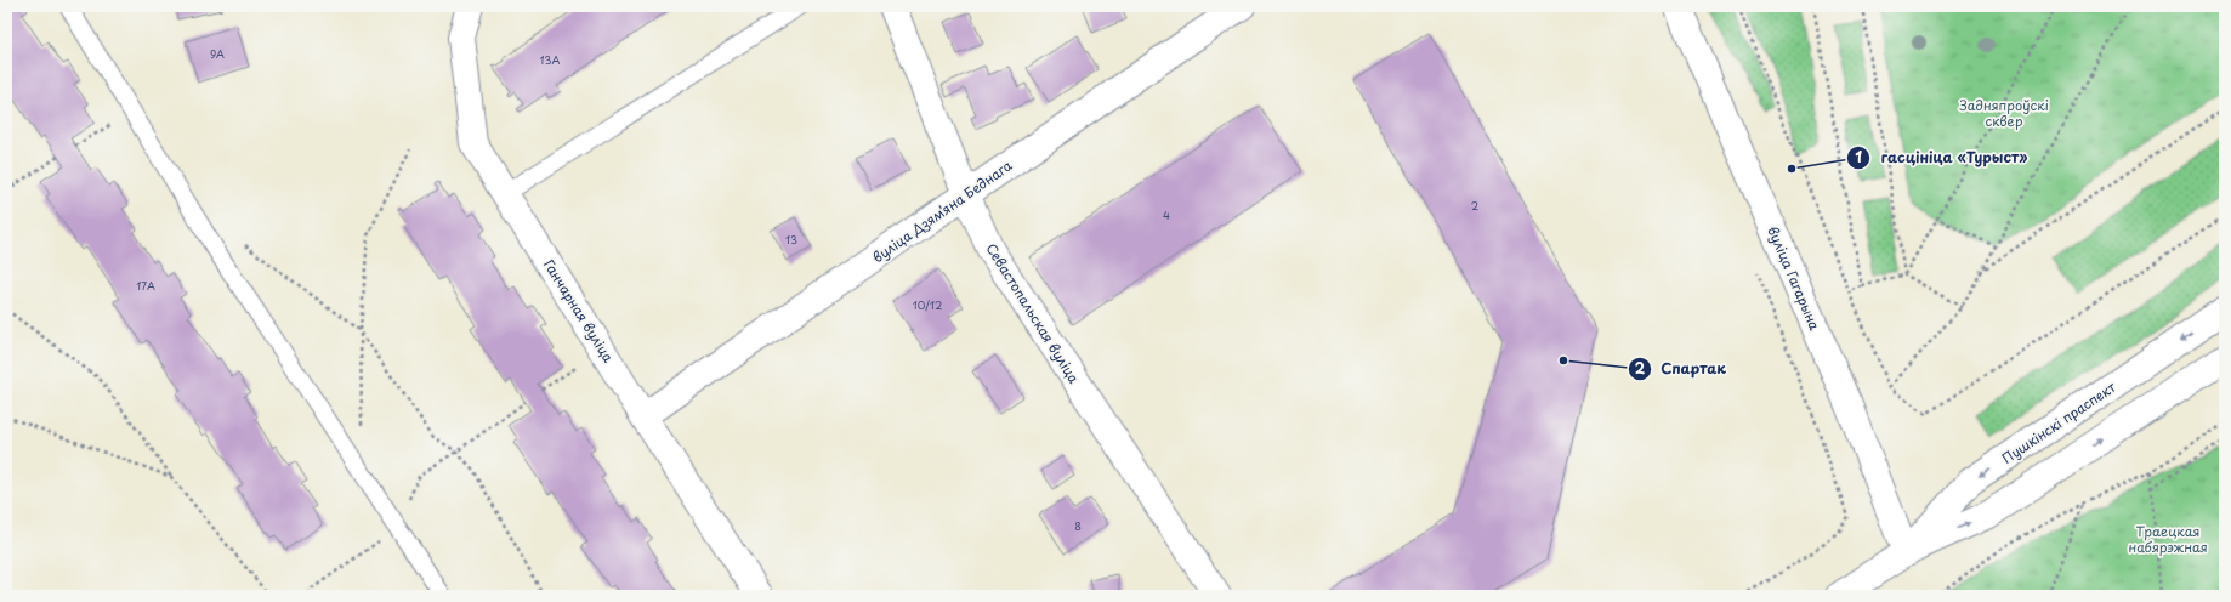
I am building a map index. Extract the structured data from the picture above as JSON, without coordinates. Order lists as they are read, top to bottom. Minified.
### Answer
{"streets":{"street":["вуліца Дзямʼяна Беднага","вуліца Гагарына","Ганчарная вуліца","Севастопальская вуліца","Пушкінскі праспект"]},"crossings":[["вуліца Дзямʼяна Беднага","Ганчарная вуліца"],["вуліца Дзямʼяна Беднага","Севастопальская вуліца"],["вуліца Гагарына","Пушкінскі праспект"]],"parks":["Задняпроўскі сквер","Траецкая набярэжная"],"places":["гасцініца «Турыст»","Спартак"],"house_numbers":["9А","13А","2","4","13","17А","10/12","8"]}
